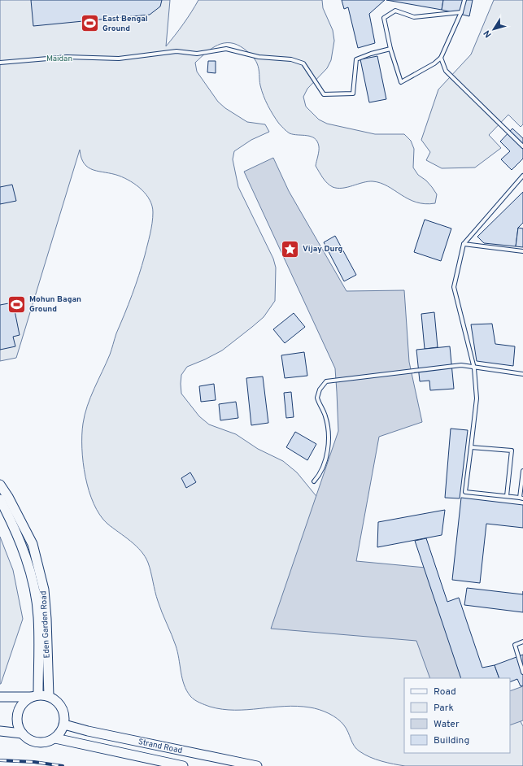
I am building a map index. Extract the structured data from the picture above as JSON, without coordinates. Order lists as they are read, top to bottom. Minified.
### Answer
{"streets":{"main road":["Eden Garden Road","Strand Road"]},"crossings":[["Eden Garden Road","Strand Road"]],"parks":["Maidan"],"places":{"sports":["East Bengal Ground","Mohun Bagan Ground"],"place":["Vijay Durg"]},"legend":["Road","Park","Water","Building"],"north":"bottom left"}
